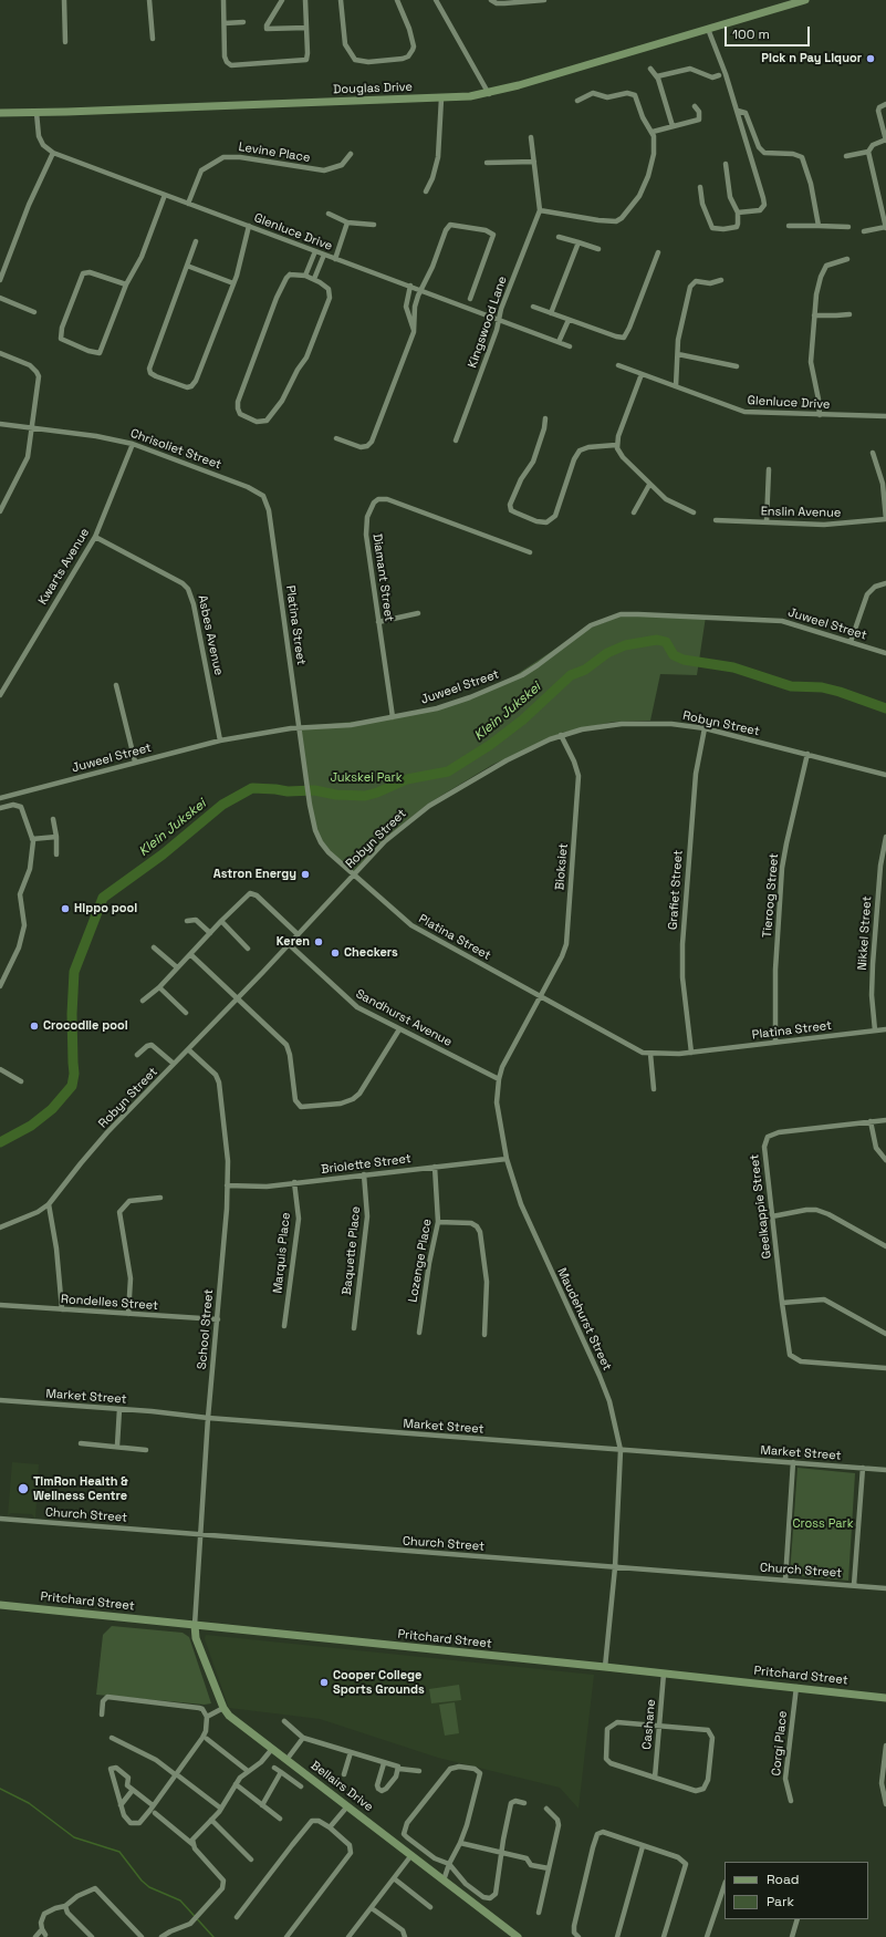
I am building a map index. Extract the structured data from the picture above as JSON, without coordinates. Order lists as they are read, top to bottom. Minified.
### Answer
{"streets":{"street":["Douglas Drive","Levine Place","Glenluce Drive","Kingswood Lane","Chrisoliet Street","Enslin Avenue","Kwarts Avenue","Diamant Street","Juweel Street","Platina Street","Asbes Avenue","Robyn Street","Bioksiet","Grafiet Street","Tieroog Street","Nikkel Street","Sandhurst Avenue","Briolette Street","Geelkappie Street","Baquette Place","Marquis Place","Lozenge Place","Rondelles Street","Maudehurst Street","School Street","Market Street","Church Street","Pritchard Street","Cashane","Corgi Place","Bellairs Drive"]},"crossings":[["Douglas Drive","Glenluce Drive"],["Levine Place","Glenluce Drive"],["Glenluce Drive","Kingswood Lane"],["Chrisoliet Street","Kwarts Avenue"],["Chrisoliet Street","Platina Street"],["Kwarts Avenue","Asbes Avenue"],["Diamant Street","Juweel Street"],["Juweel Street","Platina Street"],["Juweel Street","Asbes Avenue"],["Platina Street","Robyn Street"],["Platina Street","Bioksiet"],["Platina Street","Grafiet Street"],["Platina Street","Tieroog Street"],["Platina Street","Nikkel Street"],["Platina Street","Maudehurst Street"],["Robyn Street","Bioksiet"],["Robyn Street","Grafiet Street"],["Robyn Street","Tieroog Street"],["Robyn Street","Sandhurst Avenue"],["Robyn Street","School Street"],["Bioksiet","Maudehurst Street"],["Sandhurst Avenue","Maudehurst Street"],["Briolette Street","Baquette Place"],["Briolette Street","Marquis Place"],["Briolette Street","Lozenge Place"],["Briolette Street","Maudehurst Street"],["Briolette Street","School Street"],["Rondelles Street","School Street"],["Maudehurst Street","Market Street"],["Maudehurst Street","Church Street"],["Maudehurst Street","Pritchard Street"],["School Street","Market Street"],["School Street","Church Street"],["School Street","Pritchard Street"],["School Street","Bellairs Drive"],["Pritchard Street","Cashane"],["Pritchard Street","Corgi Place"],["Pritchard Street","Bellairs Drive"]],"water":["Klein Jukskei"],"parks":["Jukskei Park","Cross Park"],"places":["Pick n Pay Liquor","Astron Energy","Hippo pool","Keren","Checkers","Crocodile pool","TimRon Health & Wellness Centre","Cooper College Sports Grounds"],"legend":["Road","Park"],"scale_bar":"100 m"}
